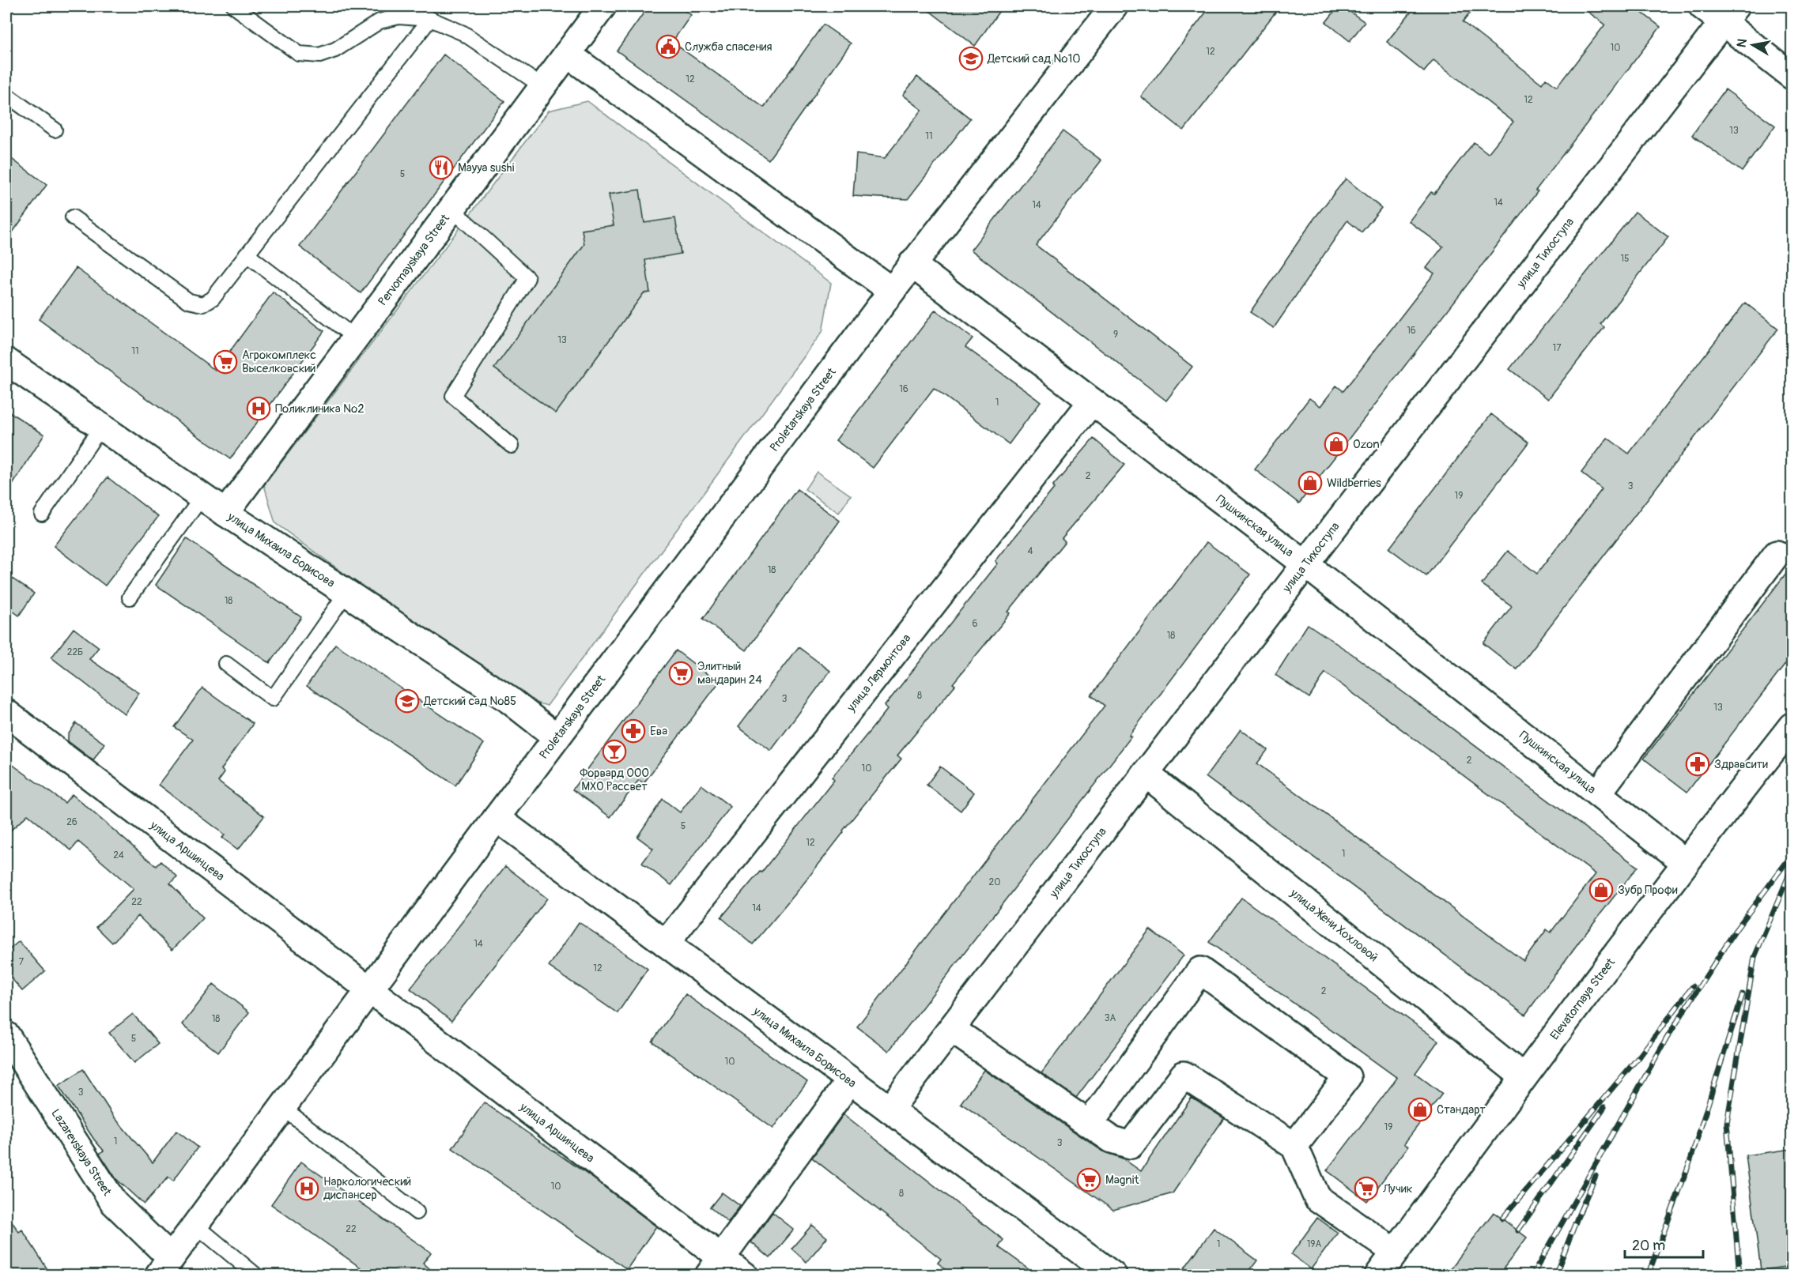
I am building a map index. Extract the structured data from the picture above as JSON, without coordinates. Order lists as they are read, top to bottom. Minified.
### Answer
{"streets":{"main road":["улица Тихоступа","Pervomayskaya Street","Proletarskaya Street","Пушкинская улица","улица Михаила Борисова","улица Лермонтова","улица Аршинцева","улица Жени Хохловой","Elevatornaya Street","Lazarevskaya Street"]},"crossings":[["улица Тихоступа","Пушкинская улица"],["улица Тихоступа","улица Михаила Борисова"],["улица Тихоступа","улица Жени Хохловой"],["Pervomayskaya Street","улица Михаила Борисова"],["Proletarskaya Street","Пушкинская улица"],["Proletarskaya Street","улица Михаила Борисова"],["Пушкинская улица","улица Лермонтова"],["Пушкинская улица","Elevatornaya Street"],["улица Михаила Борисова","улица Лермонтова"],["улица Жени Хохловой","Elevatornaya Street"]],"places":{"public building":["Служба спасения"],"school or university":["Детский сад №10","Детский сад №85"],"restaurant":["Mayya sushi"],"supermarket":["Агрокомплекс Выселковский","Элитный мандарин 24","Magnit","Лучик"],"hospital":["Поликлиника №2","Наркологический диспансер"],"shop":["Ozon","Wildberries","Зубр Профи","Стандарт"],"pharmacy":["Ева","Здравсити"],"bar":["Форвард ООО МХО Рассвет"]},"house_numbers":["10","12","12","12","13","11","5","14","14","15","16","9","13","17","11","16","1","2","3","19","4","18","18","6","18","22Б","8","3","13","2","10","26","5","12","1","24","20","22","14","14","7","12","2","3А","18","5","10","3","19","1","3","10","8","22","1","19А"],"scale_bar":"20 m","north":"left"}
